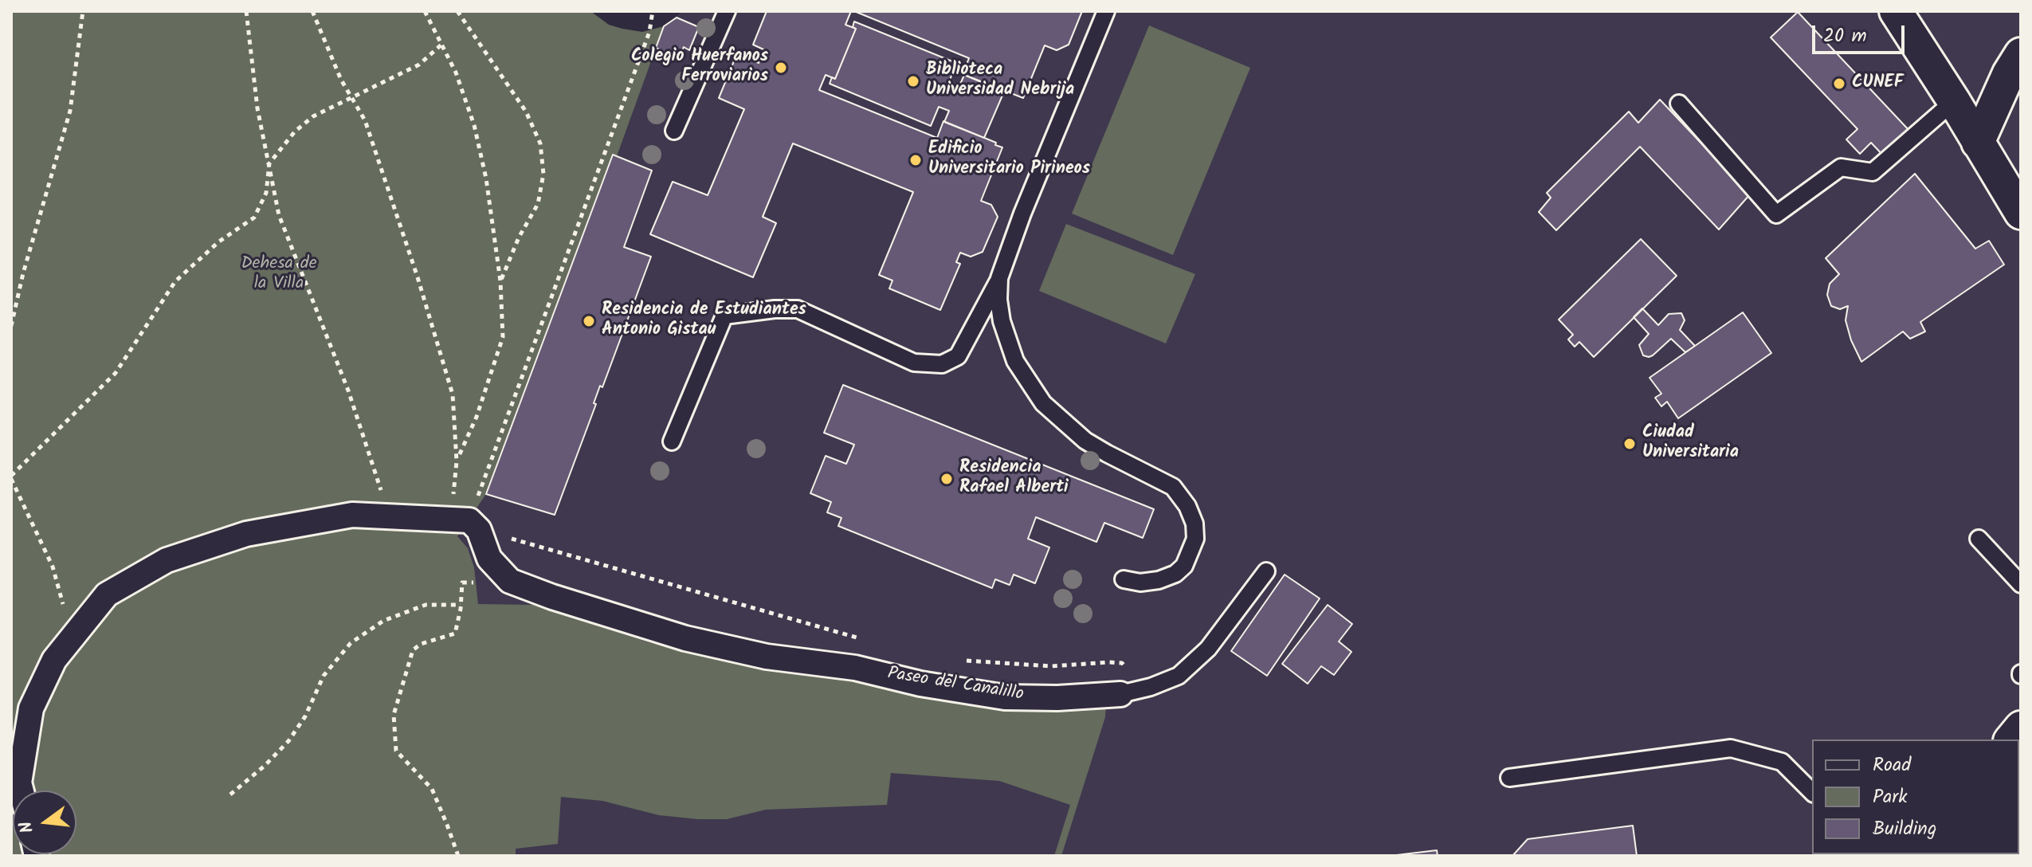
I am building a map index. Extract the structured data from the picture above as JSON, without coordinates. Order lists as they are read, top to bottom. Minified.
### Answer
{"streets":{"street":["Paseo del Canalillo"]},"parks":["Dehesa de la Villa"],"places":["Colegio Huerfanos Ferroviarios","Biblioteca Universidad Nebrija","CUNEF","Edificio Universitario Pirineos","Residencia de Estudiantes Antonio Gistau","Ciudad Universitaria","Residencia Rafael Alberti"],"legend":["Road","Park","Building"],"scale_bar":"20 m","north":"left"}
